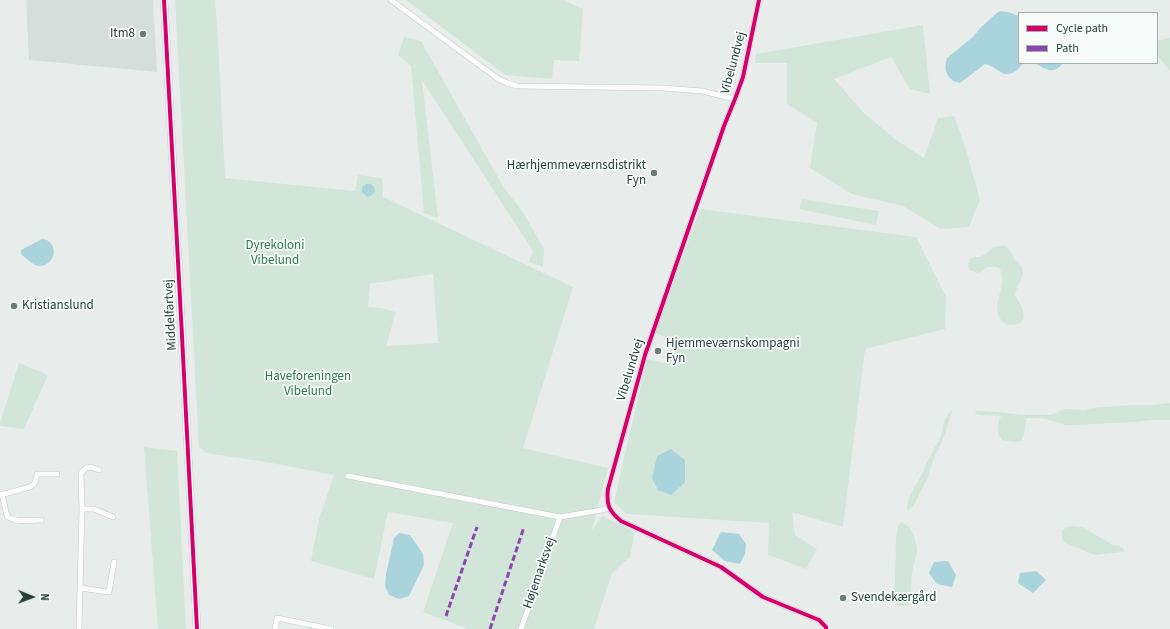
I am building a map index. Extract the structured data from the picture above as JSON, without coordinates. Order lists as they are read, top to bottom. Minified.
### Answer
{"streets":{"main road":["Middelfartvej"],"street":["Vibelundvej","Højemarksvej"]},"parks":["Dyrekoloni Vibelund","Haveforeningen Vibelund"],"places":["Itm8","Hærhjemmeværnsdistrikt Fyn","Kristianslund","Hjemmeværnskompagni Fyn","Svendekærgård"],"legend":["Cycle path","Path"],"north":"right"}
